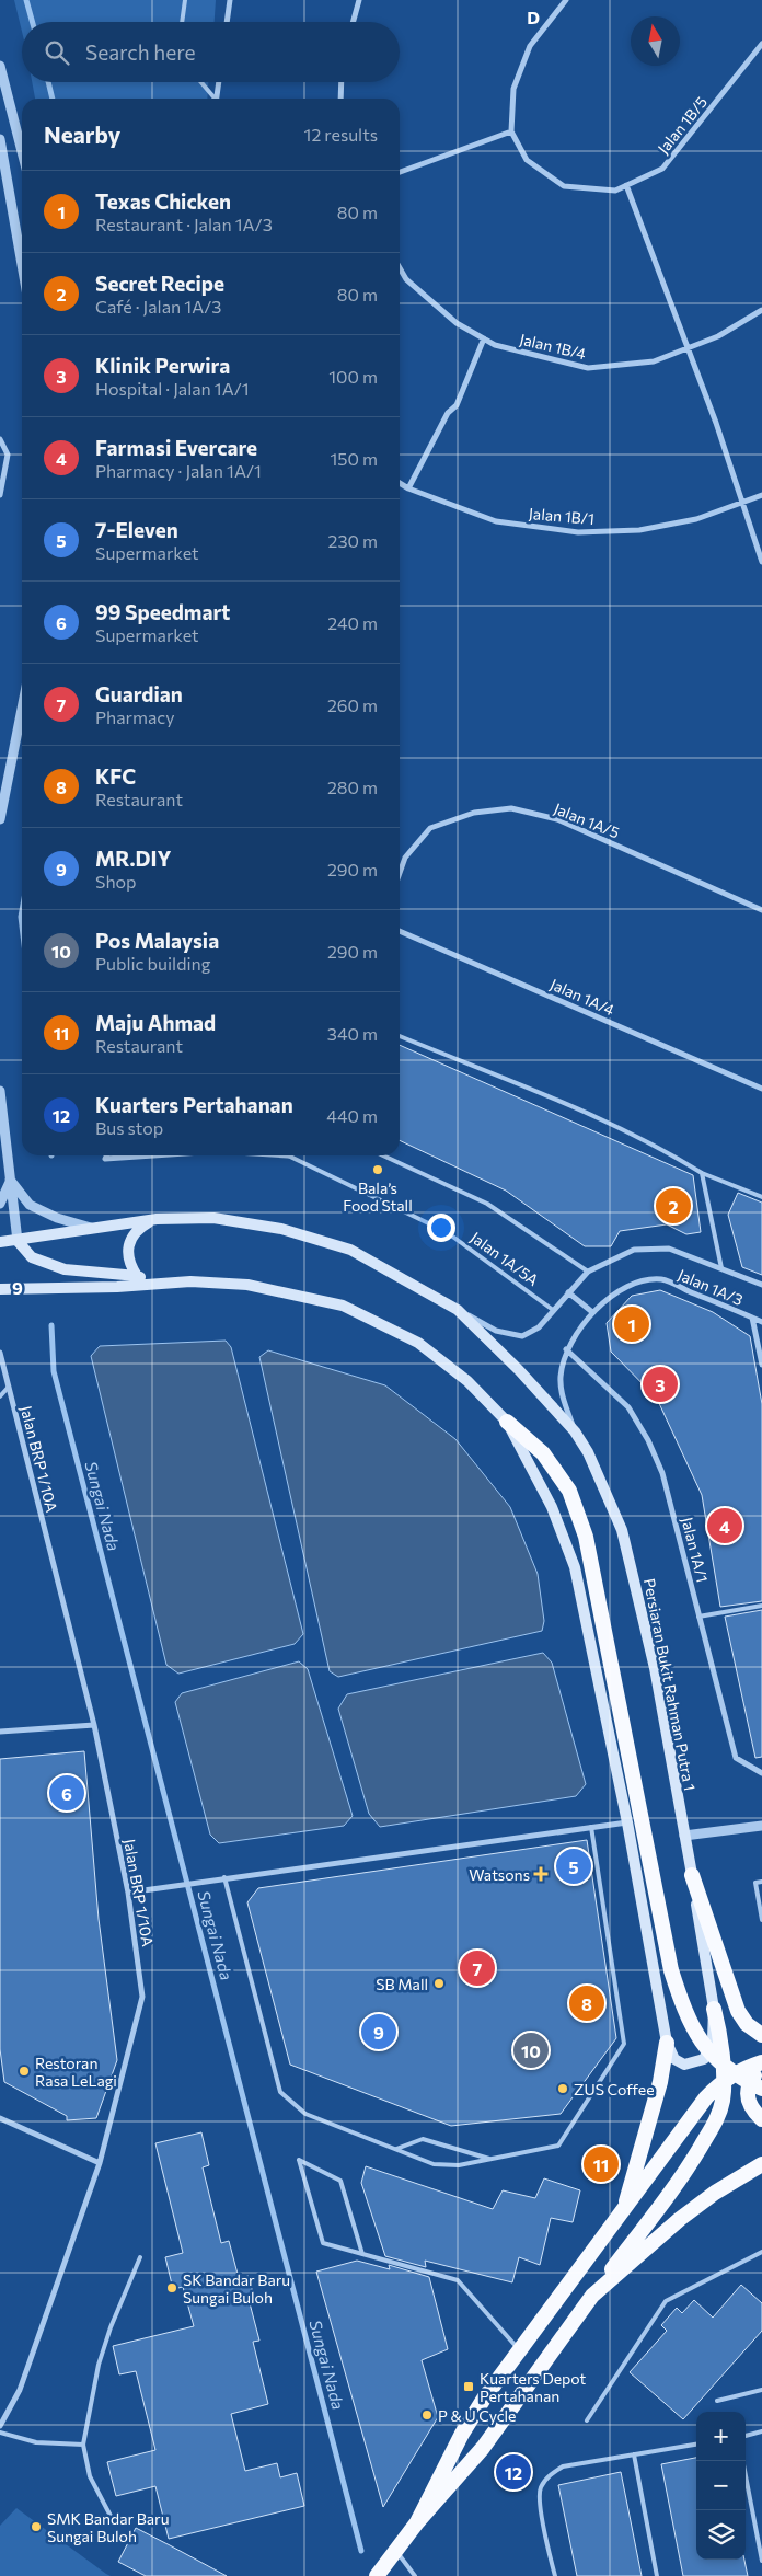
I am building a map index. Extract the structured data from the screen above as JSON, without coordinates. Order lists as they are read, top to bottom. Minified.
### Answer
{"streets":{"main road":["Persiaran Bukit Rahman Putra 1"],"street":["Jalan 1B/5","Jalan 1B/4","Jalan 1B/1","Jalan 1A/5","Jalan 1A/4","Jalan 1A/5A","Jalan 1A/3","Jalan BRP 1/10A","Jalan 1A/1"]},"crossings":[["Jalan 1A/5A","Jalan 1A/3"],["Jalan 1A/3","Jalan 1A/1"],["Jalan 1A/3","Persiaran Bukit Rahman Putra 1"]],"water":["Sungai Nada"],"places":{"other":["Bala’s Food Stall","SB Mall","Restoran Rasa LeLagi","ZUS Coffee","SK Bandar Baru Sungai Buloh","P & U Cycle","SMK Bandar Baru Sungai Buloh"],"health":["Watsons"],"transit":["Kuarters Depot Pertahanan"]},"north":"top","page":{"search":"Search here","heading":["Nearby","12 results"],"list":[{"mark":"1","name":"Texas Chicken","note":"Restaurant · Jalan 1A/3","value":"80 m"},{"mark":"2","name":"Secret Recipe","note":"Café · Jalan 1A/3","value":"80 m"},{"mark":"3","name":"Klinik Perwira","note":"Hospital · Jalan 1A/1","value":"100 m"},{"mark":"4","name":"Farmasi Evercare","note":"Pharmacy · Jalan 1A/1","value":"150 m"},{"mark":"5","name":"7-Eleven","note":"Supermarket","value":"230 m"},{"mark":"6","name":"99 Speedmart","note":"Supermarket","value":"240 m"},{"mark":"7","name":"Guardian","note":"Pharmacy","value":"260 m"},{"mark":"8","name":"KFC","note":"Restaurant","value":"280 m"},{"mark":"9","name":"MR.DIY","note":"Shop","value":"290 m"},{"mark":"10","name":"Pos Malaysia","note":"Public building","value":"290 m"},{"mark":"11","name":"Maju Ahmad","note":"Restaurant","value":"340 m"},{"mark":"12","name":"Kuarters Pertahanan","note":"Bus stop","value":"440 m"}],"pins":["2","1","3","4","6","5","7","8","9","10","11","12"],"map_buttons":["+","−"]},"grid":{"columns":["D"],"rows":["9"]}}
